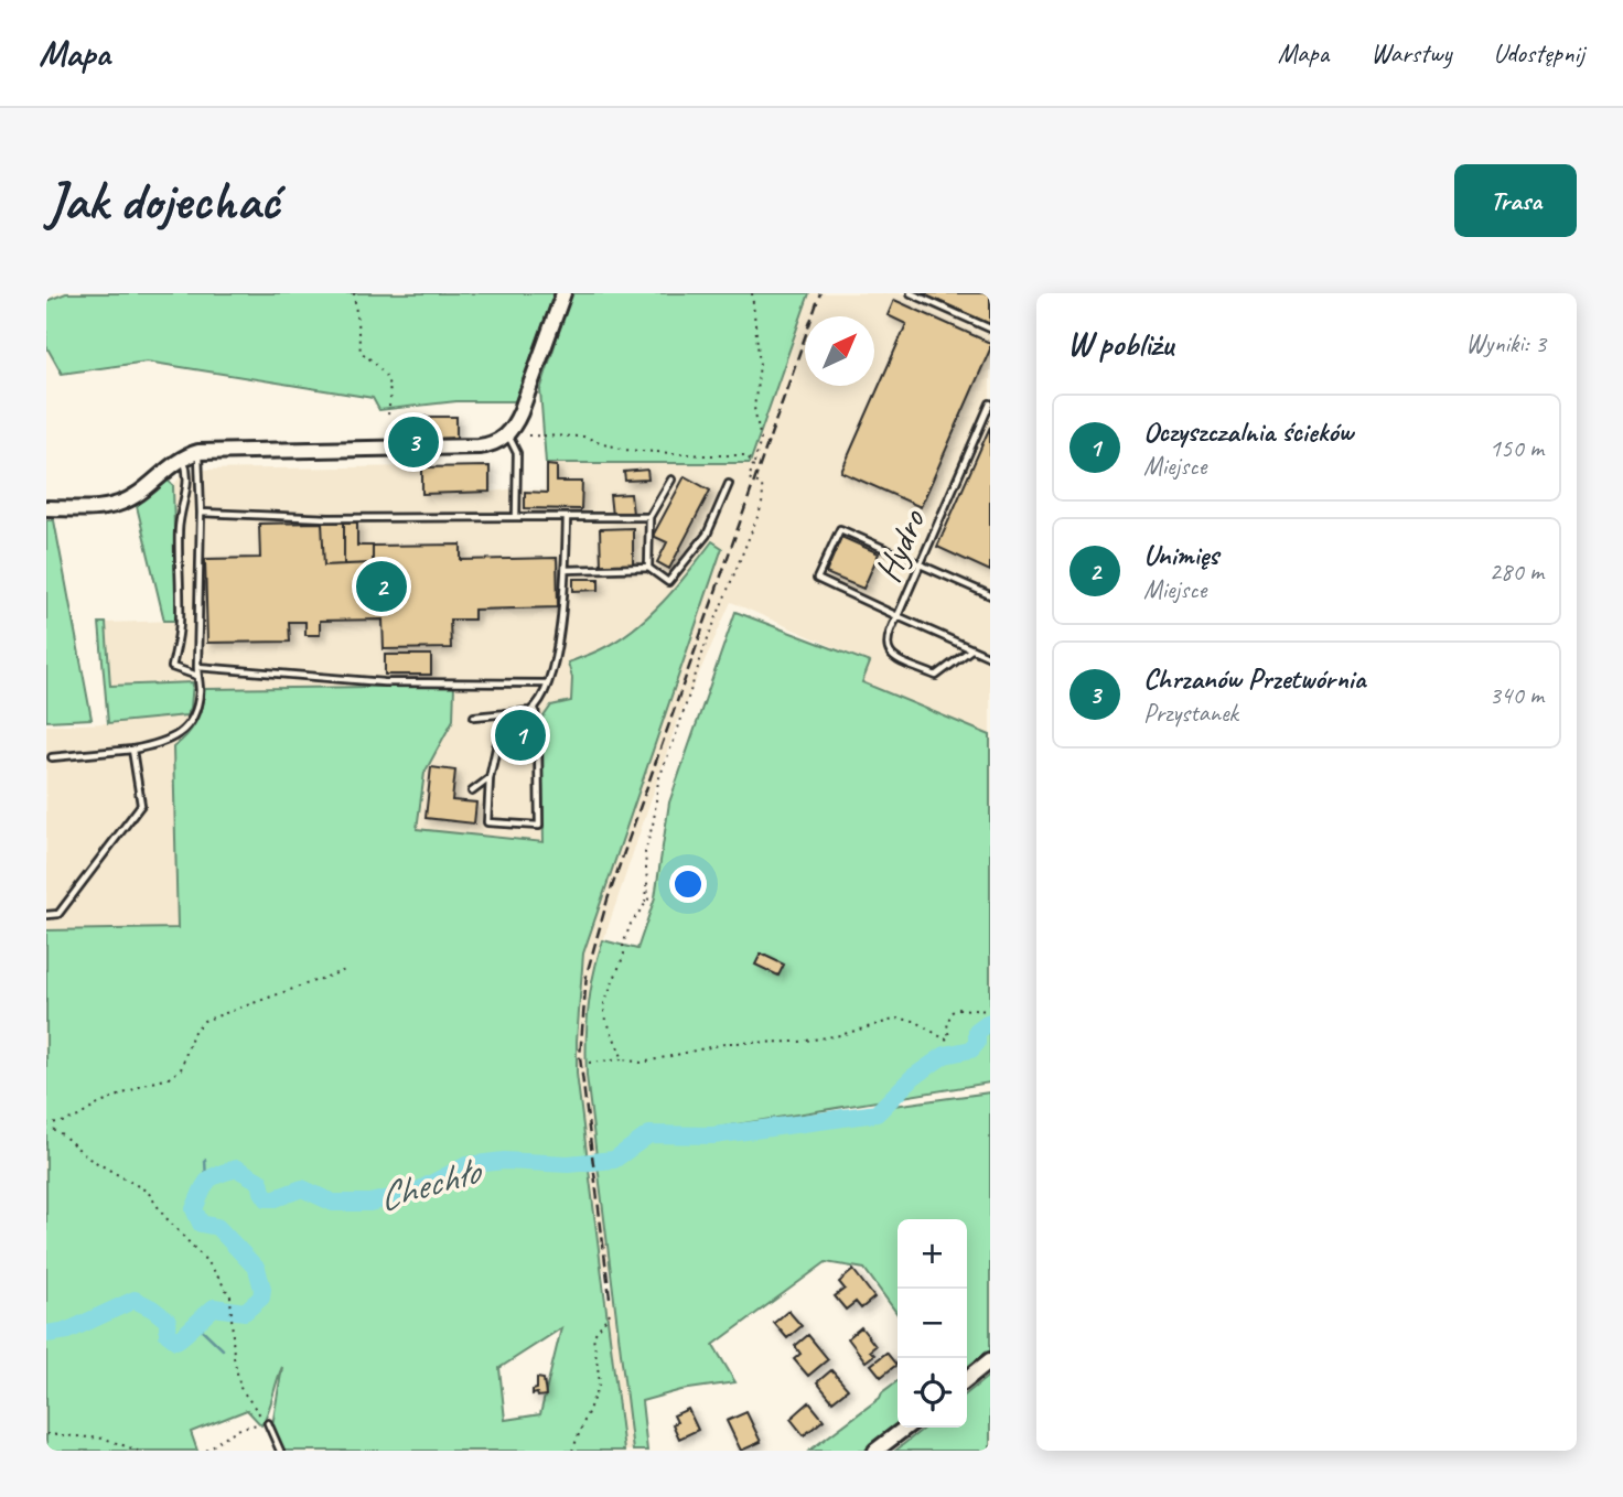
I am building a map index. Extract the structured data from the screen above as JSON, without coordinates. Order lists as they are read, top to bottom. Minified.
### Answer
{"streets":{"lane":["Hydro"]},"water":["Chechło"],"north":"top right","page":{"header":"Mapa","nav":["Mapa","Warstwy","Udostępnij"],"buttons":"Trasa","title":"Jak dojechać","heading":["W pobliżu","Wyniki: 3"],"list":[{"mark":"1","name":"Oczyszczalnia ścieków","note":"Miejsce","value":"150 m"},{"mark":"2","name":"Unimięs","note":"Miejsce","value":"280 m"},{"mark":"3","name":"Chrzanów Przetwórnia","note":"Przystanek","value":"340 m"}],"pins":["3","2","1"],"map_buttons":["+","−"]}}
